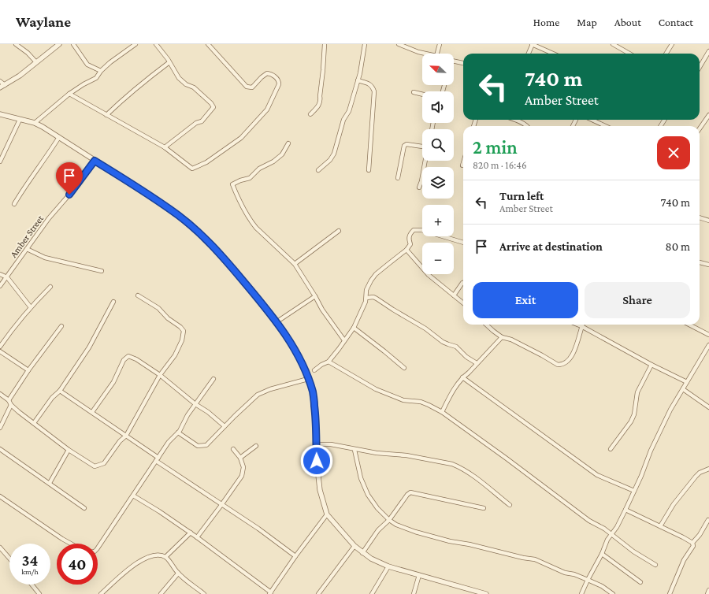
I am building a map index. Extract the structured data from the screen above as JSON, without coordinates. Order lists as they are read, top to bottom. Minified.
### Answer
{"streets":{"street":["Amber Street"]},"north":"top left","page":{"header":"Waylane","nav":["Home","Map","About","Contact"],"map_buttons":["+","−"],"turn":["740 m","Amber Street"],"heading":["2 min","820 m · 16:46"],"list":[{"name":"Turn left","note":"Amber Street","value":"740 m"},{"name":"Arrive at destination","value":"80 m"}],"buttons":["Exit","Share"],"speed":"34 km/h","limit":"40"}}
